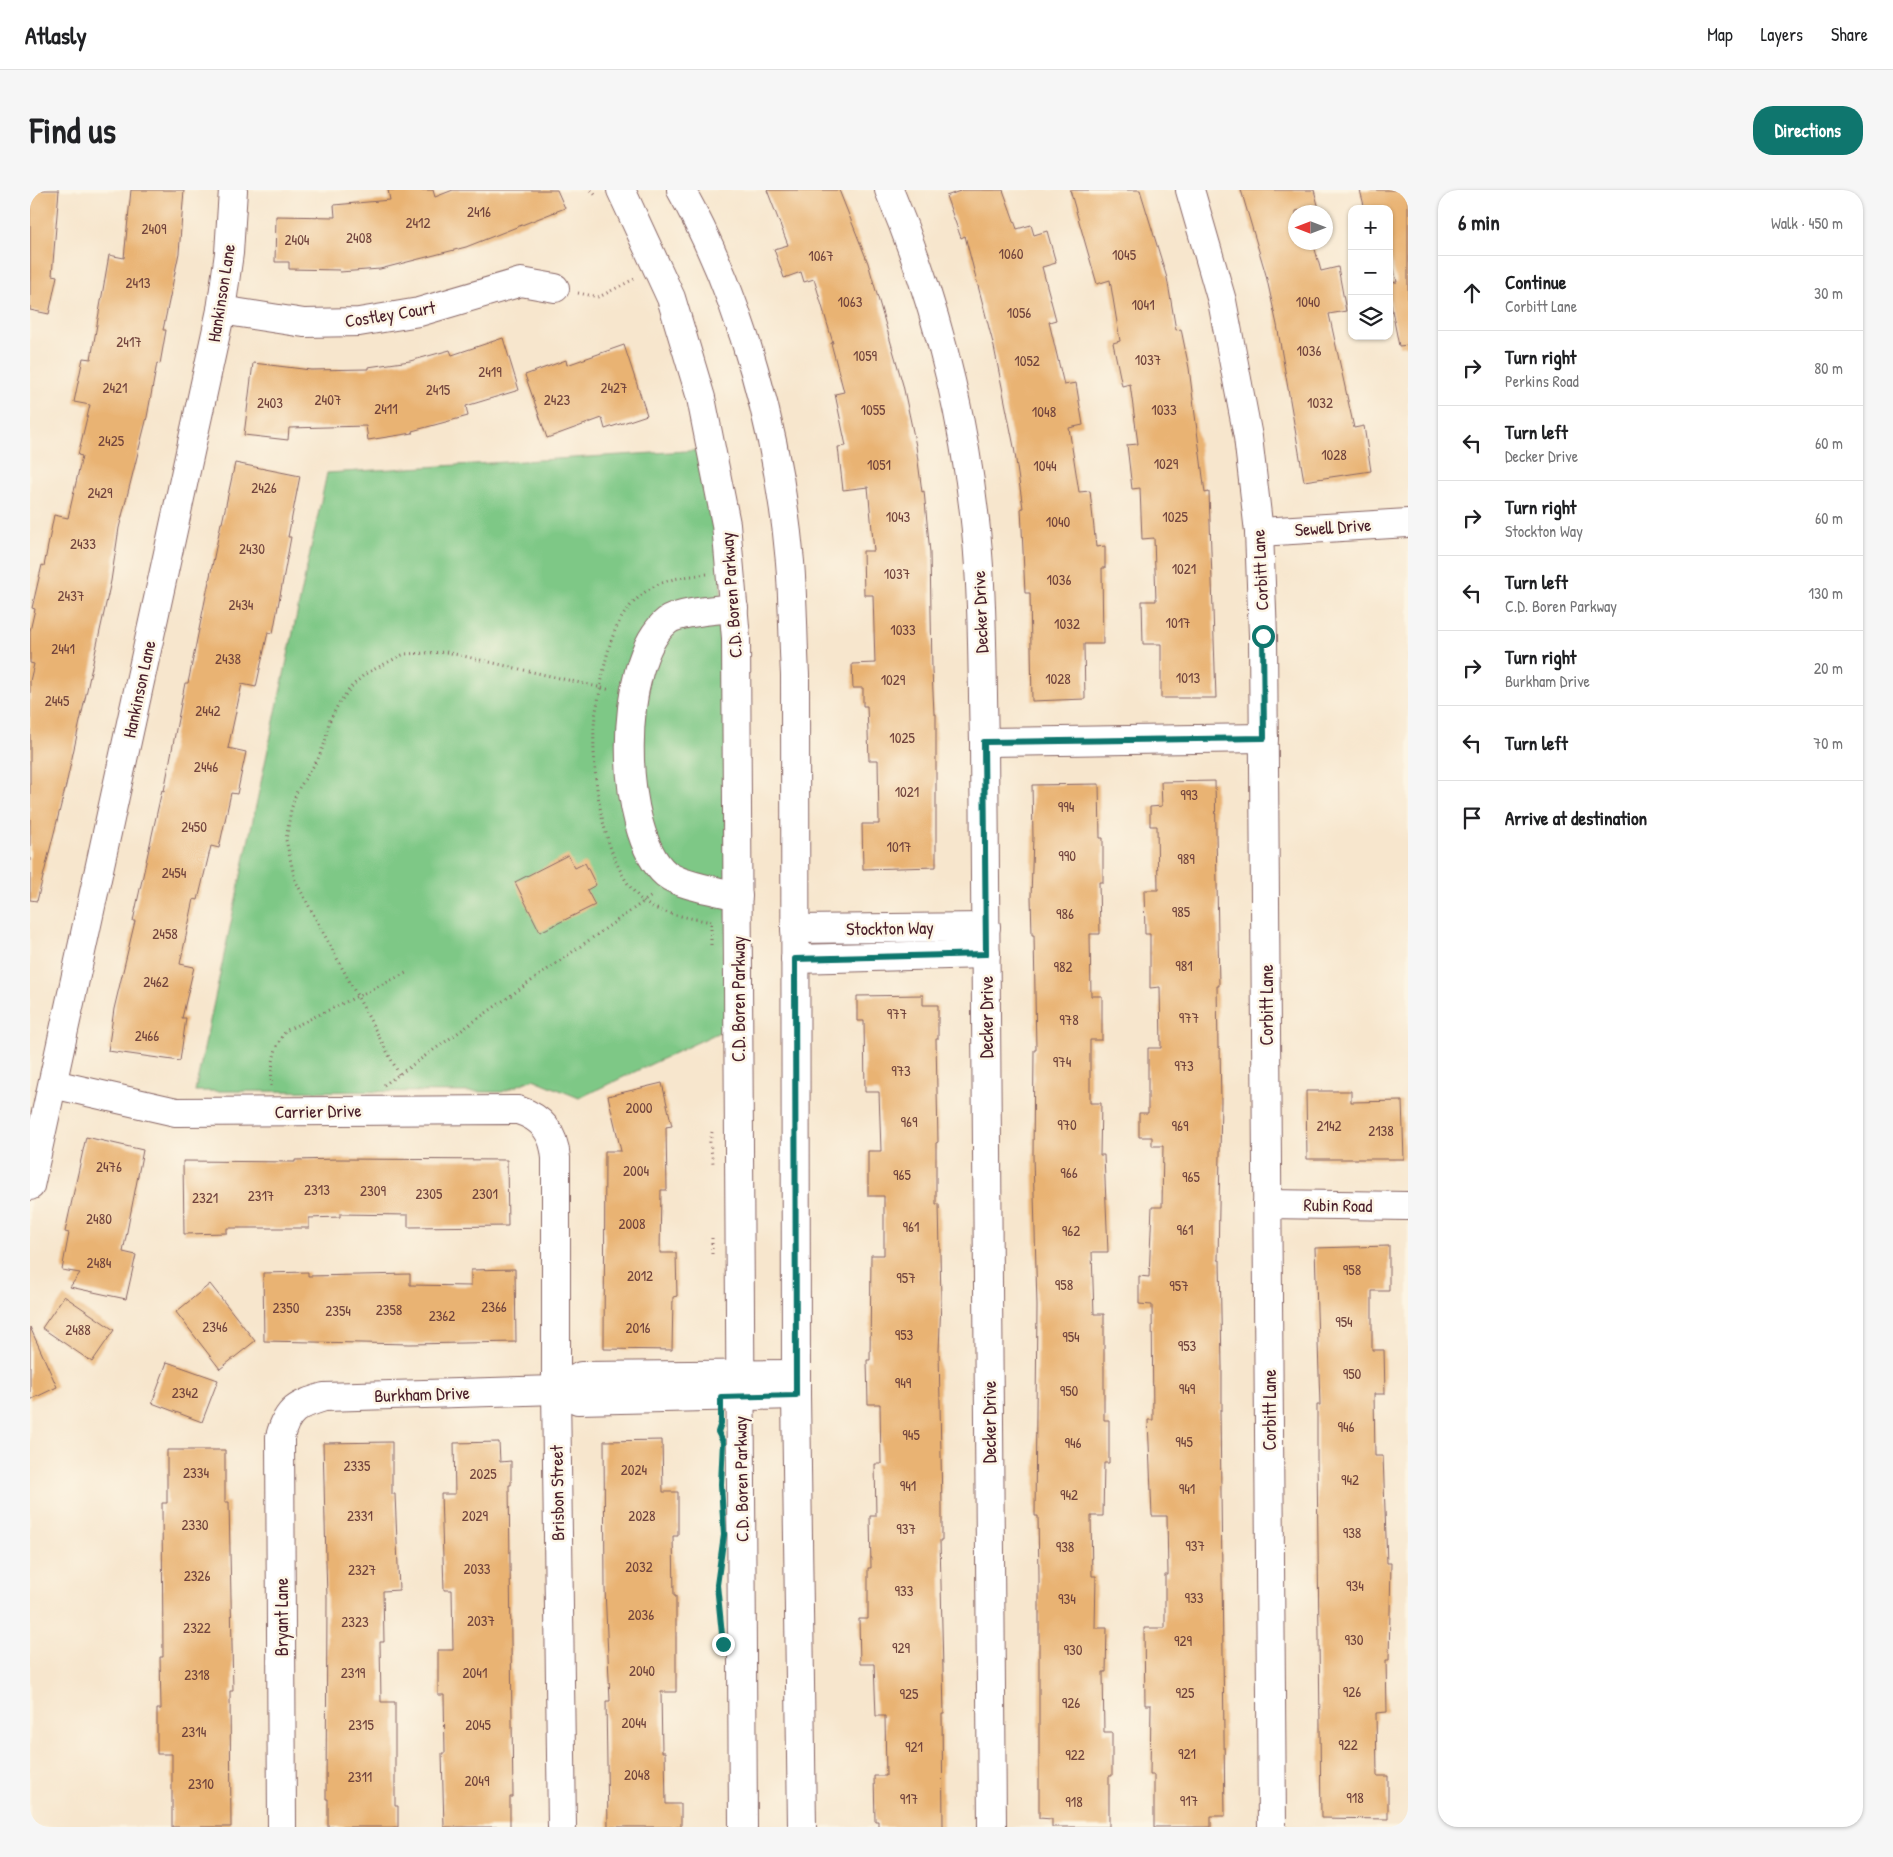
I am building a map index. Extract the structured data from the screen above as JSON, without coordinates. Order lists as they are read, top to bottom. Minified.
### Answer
{"streets":{"street":["Hankinson Lane","Costley Court","Sewell Drive","Corbitt Lane","C.D. Boren Parkway","Decker Drive","Stockton Way","Carrier Drive","Rubin Road","Burkham Drive","Brisbon Street","Bryant Lane"]},"crossings":[["Hankinson Lane","Costley Court"],["Hankinson Lane","Carrier Drive"],["Sewell Drive","Corbitt Lane"],["Corbitt Lane","Rubin Road"],["C.D. Boren Parkway","Burkham Drive"],["Decker Drive","Stockton Way"],["Carrier Drive","Brisbon Street"],["Burkham Drive","Brisbon Street"],["Burkham Drive","Bryant Lane"]],"house_numbers":["2416","2412","2409","2408","2404","1060","1045","1067","2413","1063","1040","1041","1056","2417","1036","1059","1037","1052","2419","2421","2427","2415","2407","2423","2403","1032","2411","1055","1033","1048","2425","1028","1029","1051","1044","2426","2429","1043","1025","1040","2433","2430","1021","1037","1036","2437","2434","1017","1032","1033","2441","2438","1013","1028","1029","2445","2442","1025","2446","1021","993","994","2450","1017","990","989","2454","985","986","2458","981","982","2462","977","977","978","2466","974","973","973","2000","969","970","969","2142","2138","2476","2004","966","965","965","2313","2309","2305","2301","2317","2321","2480","2008","961","961","962","2484","958","2012","957","958","957","2366","2350","2358","2354","2362","954","2346","2016","2488","953","954","953","950","949","949","950","2342","946","945","945","946","2335","2024","2334","2025","942","941","941","942","2331","2029","2028","2330","937","938","937","938","2032","2033","2327","2326","934","933","933","934","2036","2037","2323","2322","930","929","929","930","2040","2319","2041","2318","926","925","925","926","2044","2315","2045","2314","922","921","921","922","2048","2311","2049","2310","918","917","917","918"],"north":"left","page":{"header":"Atlasly","nav":["Map","Layers","Share"],"buttons":"Directions","title":"Find us","heading":["6 min","Walk · 450 m"],"map_buttons":["+","−"],"list":[["Continue","Corbitt Lane","30 m"],["Turn right","Perkins Road","80 m"],["Turn left","Decker Drive","60 m"],["Turn right","Stockton Way","60 m"],["Turn left","C.D. Boren Parkway","130 m"],["Turn right","Burkham Drive","20 m"],["Turn left","70 m"],"Arrive at destination"]}}
